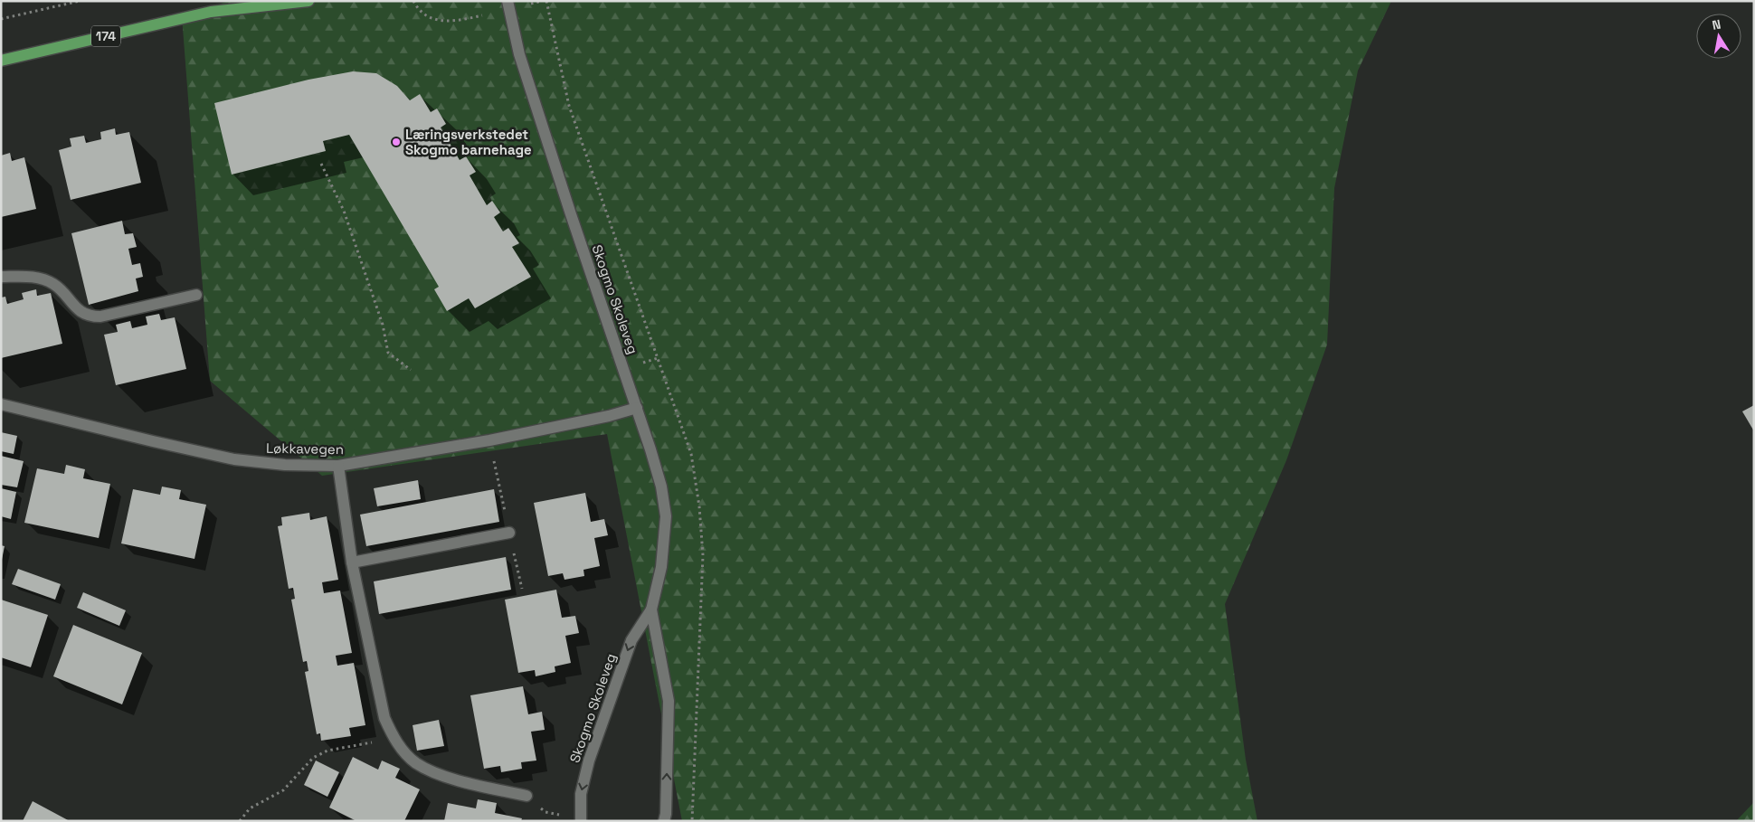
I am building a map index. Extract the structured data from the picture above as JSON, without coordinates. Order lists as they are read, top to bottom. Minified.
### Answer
{"streets":{"main road":["174"],"street":["Skogmo Skoleveg","Løkkavegen"]},"crossings":[["Skogmo Skoleveg","Løkkavegen"]],"places":["Læringsverkstedet Skogmo barnehage"],"north":"top"}
